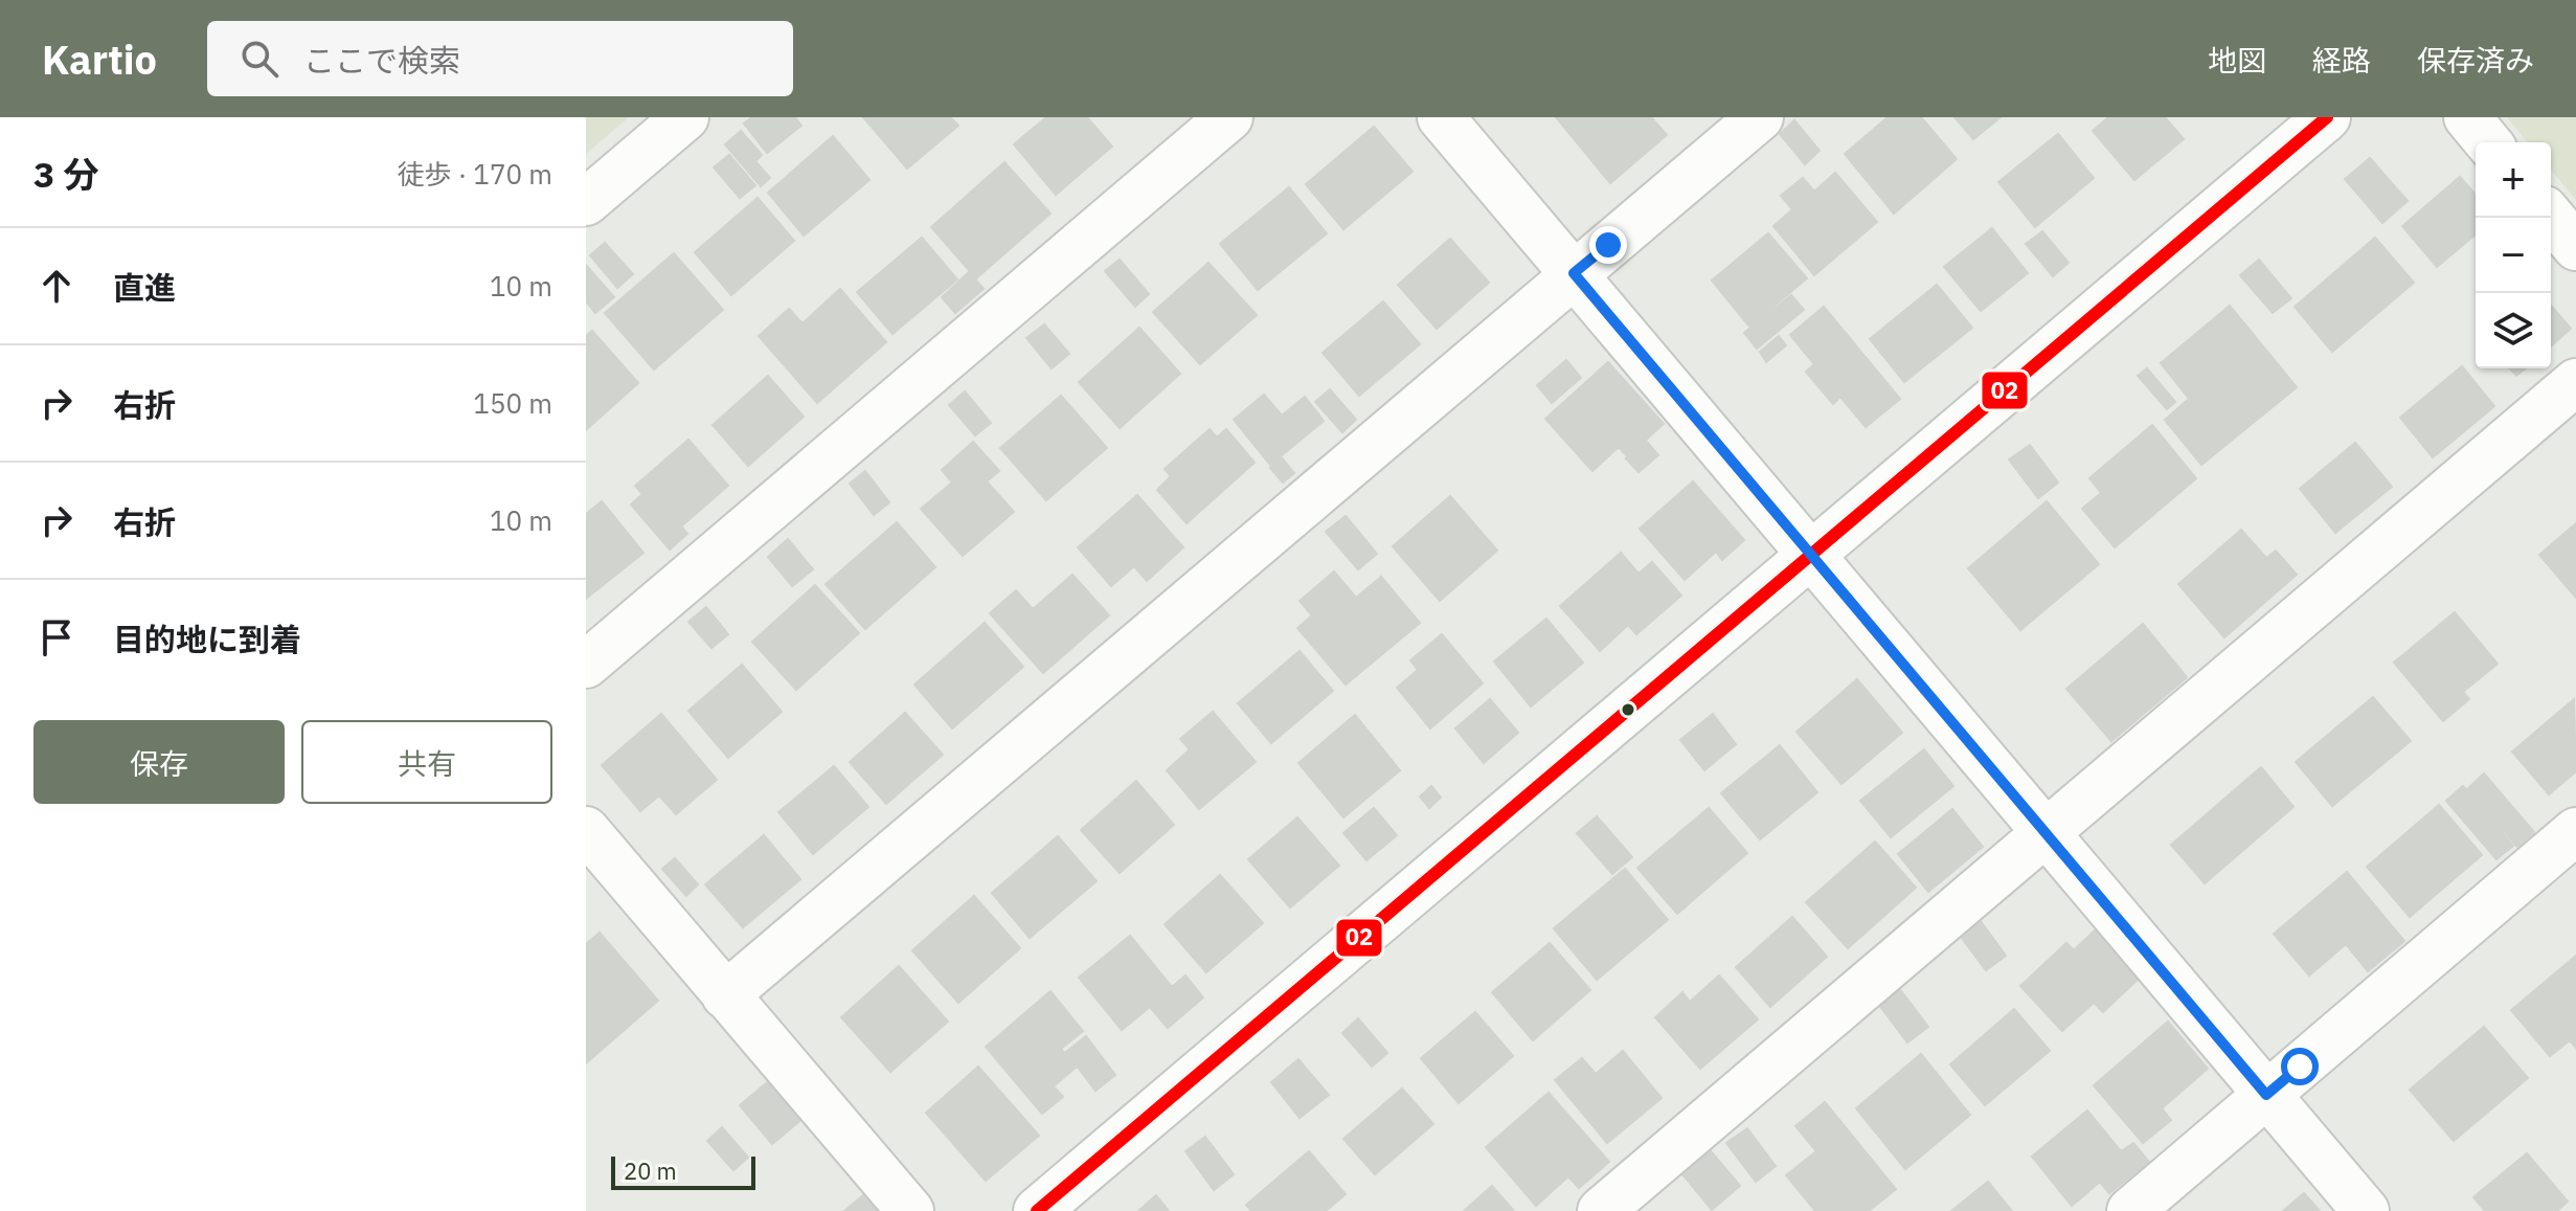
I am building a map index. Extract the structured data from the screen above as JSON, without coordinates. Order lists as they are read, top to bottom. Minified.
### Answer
{"lines":["transit line 02"],"scale_bar":"20 m","page":{"header":"Kartio","search":"ここで検索","nav":["地図","経路","保存済み"],"heading":["3 分","徒歩 · 170 m"],"map_buttons":["+","−"],"list":[["直進","10 m"],["右折","150 m"],["右折","10 m"],"目的地に到着"],"buttons":["保存","共有"],"scale":"20 m"}}
